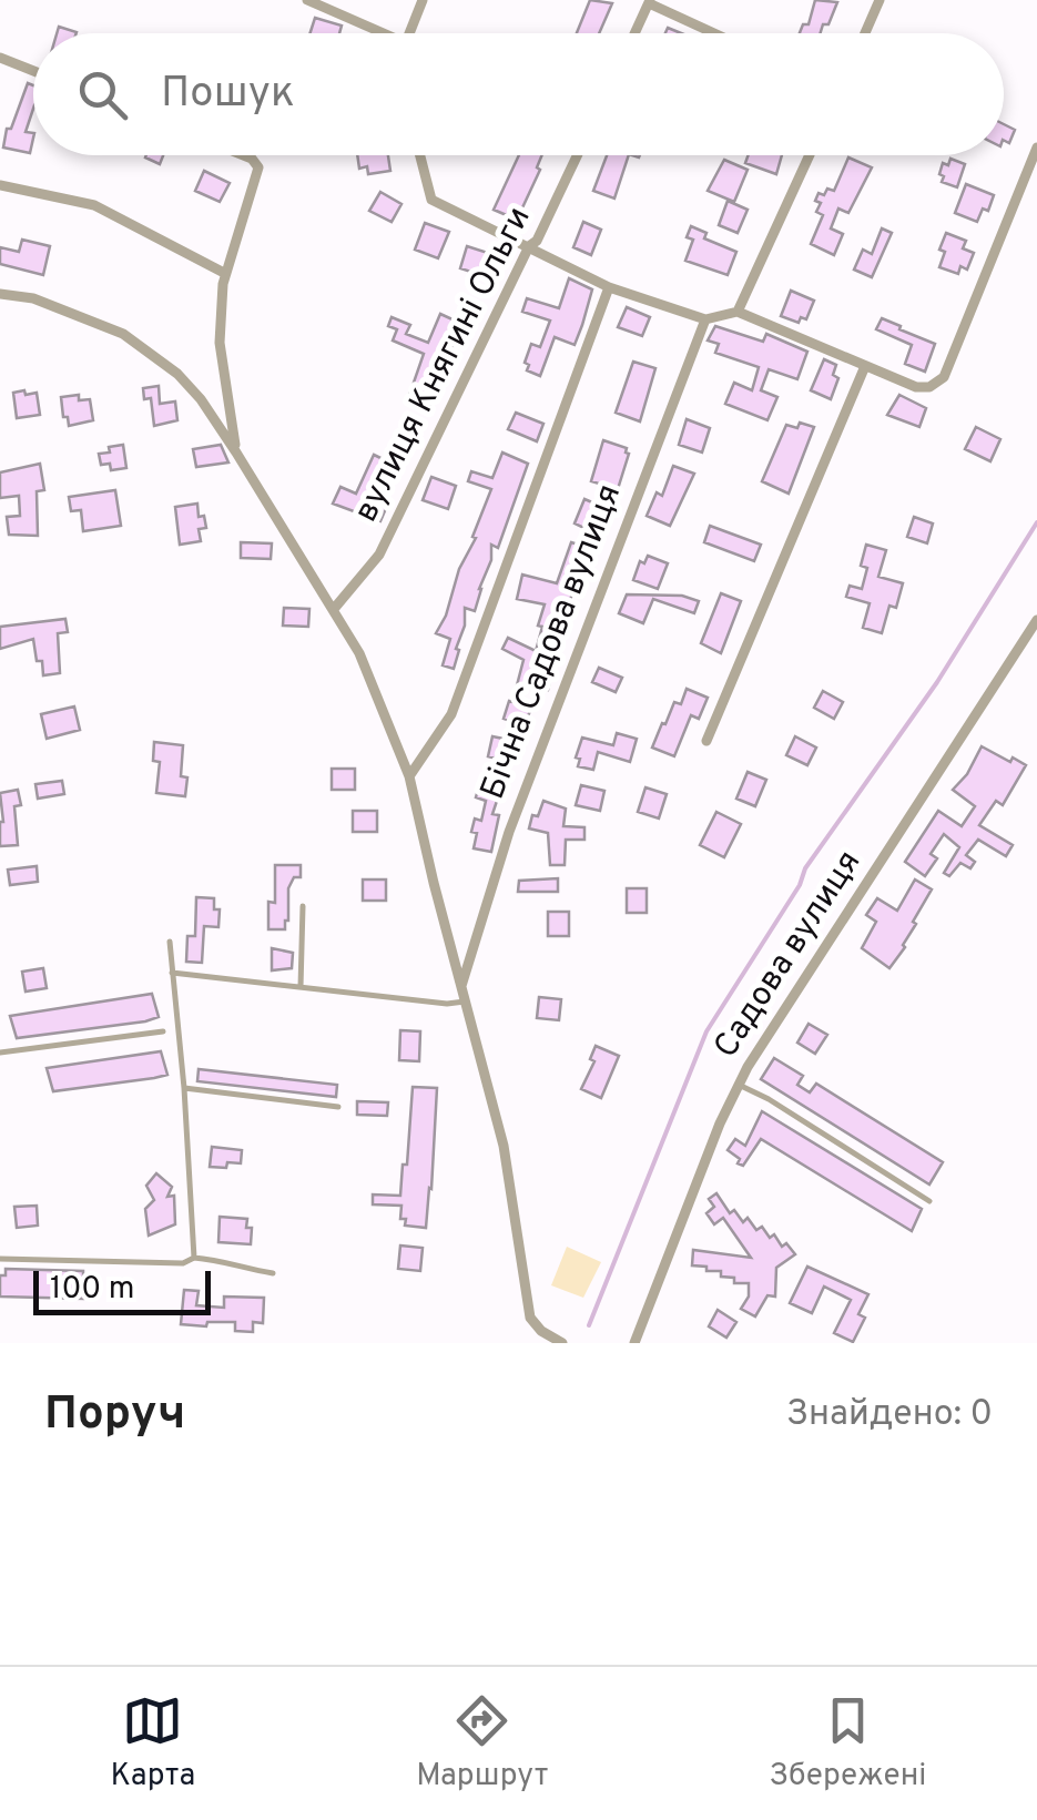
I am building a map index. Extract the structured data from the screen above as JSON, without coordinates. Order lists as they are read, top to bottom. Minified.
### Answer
{"streets":{"street":["вулиця Княгині Ольги","Бічна Садова вулиця","Садова вулиця"]},"scale_bar":"100 m","page":{"search":"Пошук","scale":"100 m","heading":["Поруч","Знайдено: 0"],"nav":["Карта","Маршрут","Збережені"]}}
